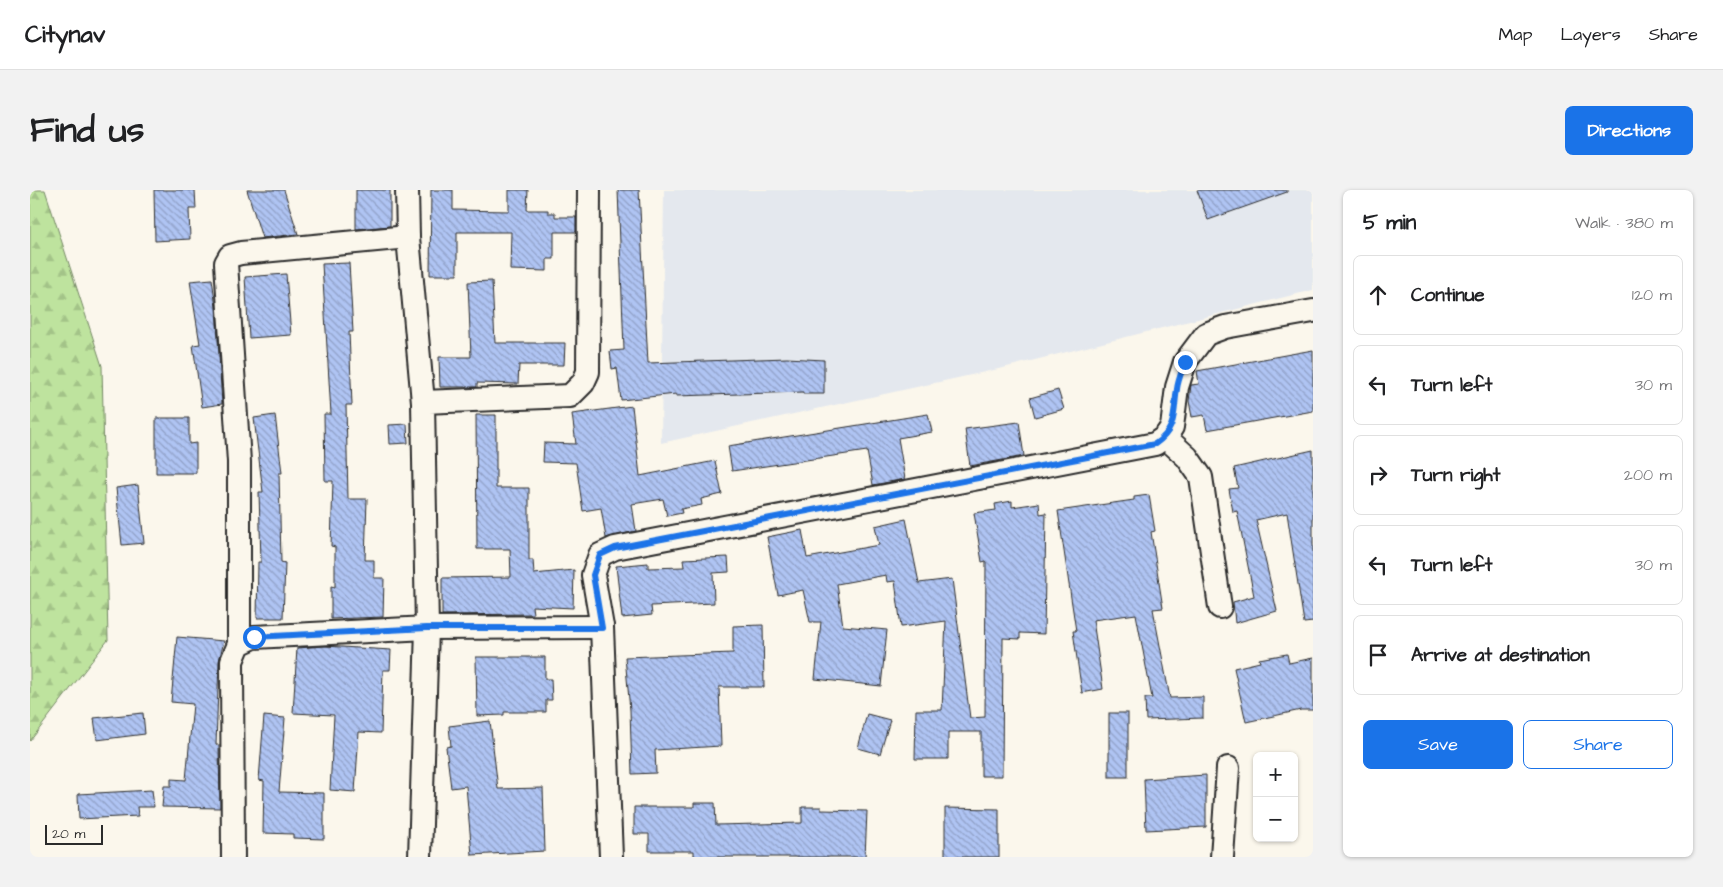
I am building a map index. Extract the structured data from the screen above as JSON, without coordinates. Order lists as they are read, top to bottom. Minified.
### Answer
{"scale_bar":"20 m","page":{"header":"Citynav","nav":["Map","Layers","Share"],"title":"Find us","buttons":["Directions",["Save","Share"]],"heading":["5 min","Walk · 380 m"],"list":[["Continue","120 m"],["Turn left","30 m"],["Turn right","200 m"],["Turn left","30 m"],"Arrive at destination"],"map_buttons":["+","−"],"scale":"20 m"}}
